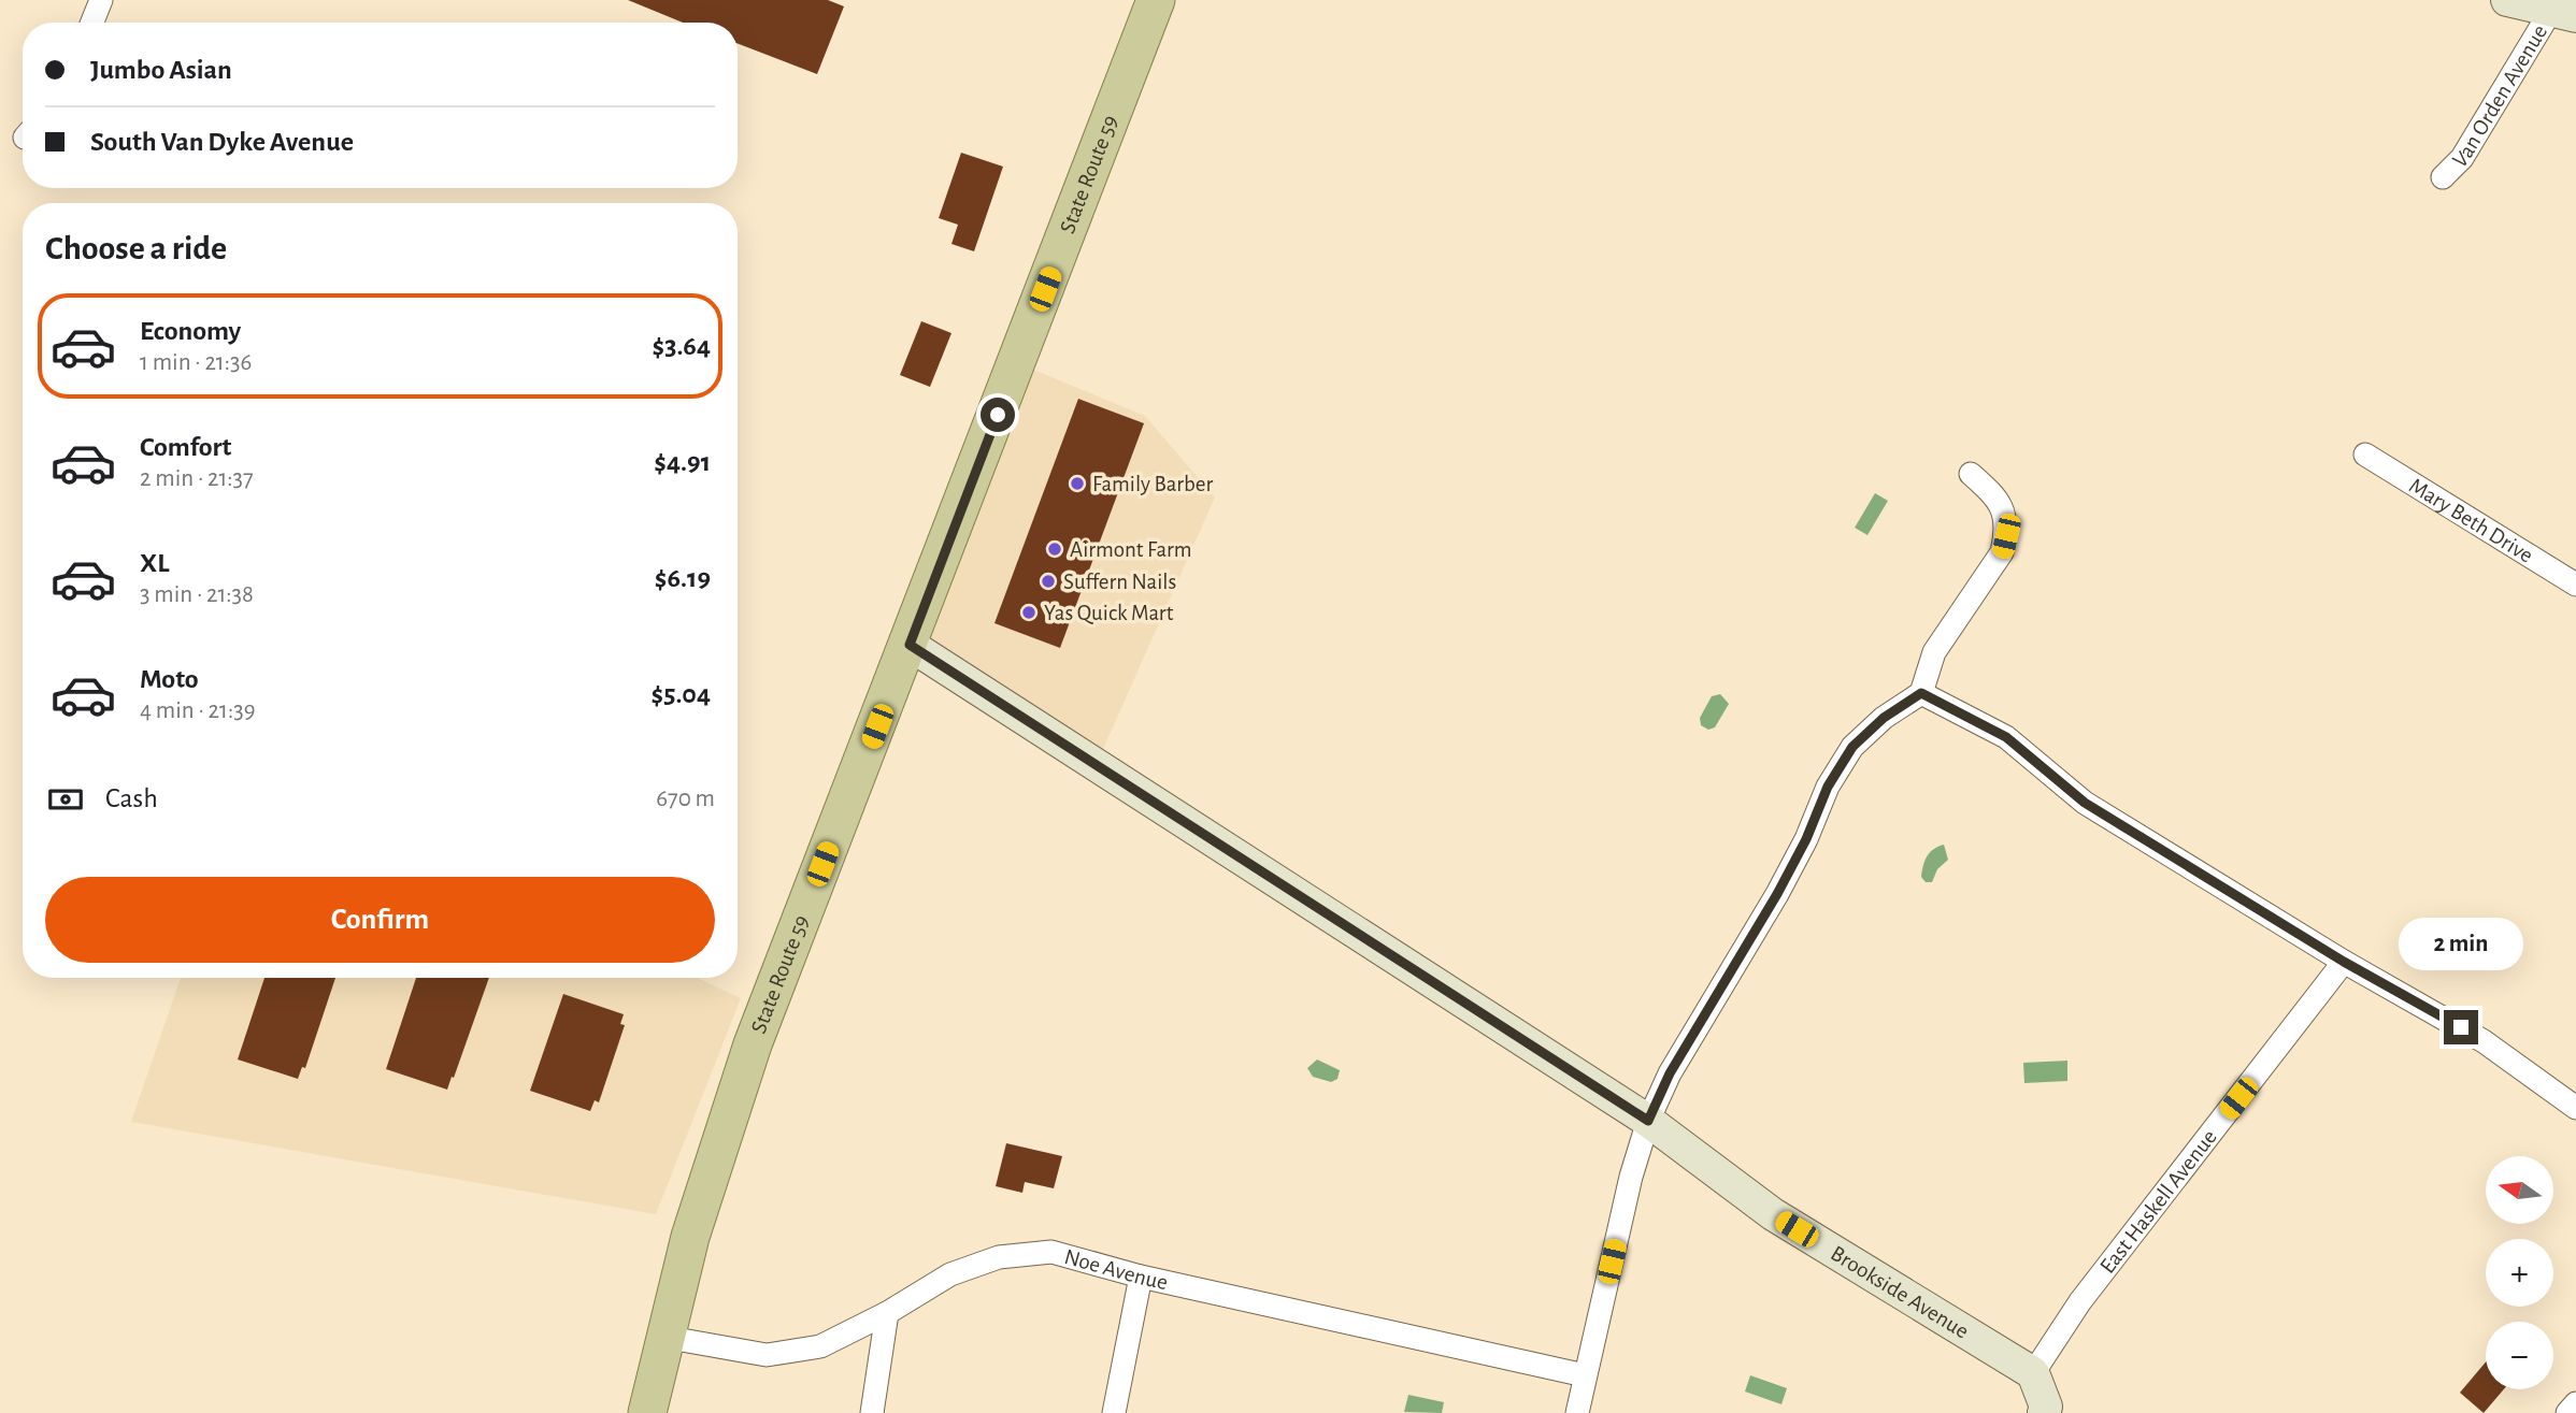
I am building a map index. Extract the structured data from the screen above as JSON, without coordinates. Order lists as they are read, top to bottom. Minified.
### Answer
{"streets":{"main road":["State Route 59"],"street":["Van Orden Avenue","Mary Beth Drive","East Haskell Avenue","Noe Avenue","Brookside Avenue"]},"crossings":[["State Route 59","Noe Avenue"],["State Route 59","Brookside Avenue"],["East Haskell Avenue","Brookside Avenue"]],"places":["Family Barber","Airmont Farm","Suffern Nails","Yas Quick Mart"],"north":"left","page":{"banner":["Jumbo Asian","South Van Dyke Avenue"],"heading":"Choose a ride","list":[{"name":"Economy","note":"1 min · 21:36","value":"$3.64"},{"name":"Comfort","note":"2 min · 21:37","value":"$4.91"},{"name":"XL","note":"3 min · 21:38","value":"$6.19"},{"name":"Moto","note":"4 min · 21:39","value":"$5.04"}],"pay":["Cash","670 m"],"buttons":"Confirm","bubble":"2 min","map_buttons":["+","−"]}}
